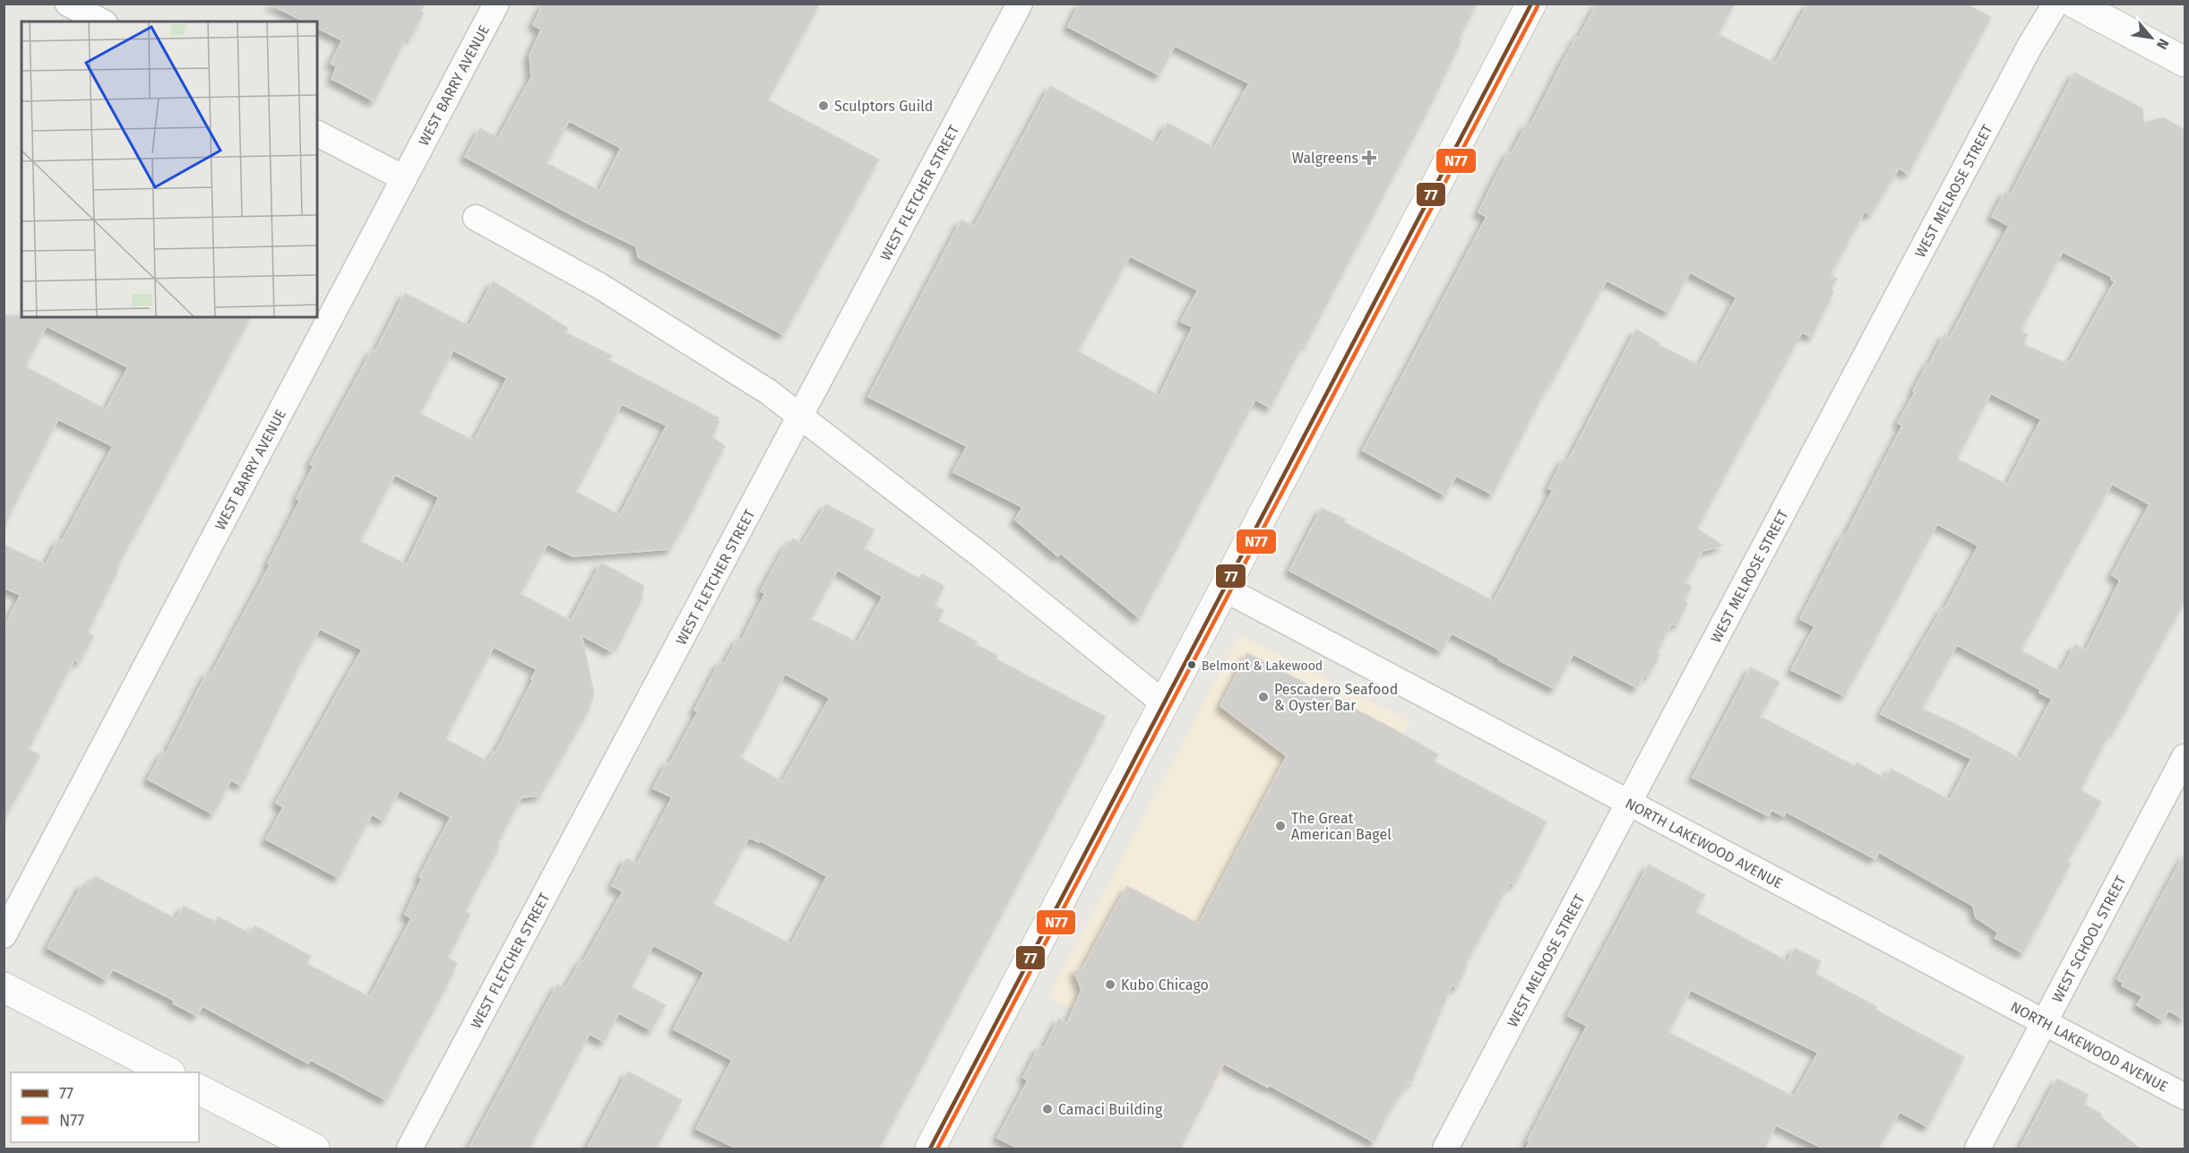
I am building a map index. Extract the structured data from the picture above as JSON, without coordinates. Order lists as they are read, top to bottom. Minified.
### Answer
{"streets":{"street":["WEST BARRY AVENUE","WEST MELROSE STREET","WEST FLETCHER STREET","NORTH LAKEWOOD AVENUE","WEST SCHOOL STREET"]},"crossings":[["WEST MELROSE STREET","NORTH LAKEWOOD AVENUE"],["NORTH LAKEWOOD AVENUE","WEST SCHOOL STREET"]],"places":{"other":["Sculptors Guild","Belmont & Lakewood","Pescadero Seafood & Oyster Bar","The Great American Bagel","Kubo Chicago","Camaci Building"],"health":["Walgreens"]},"lines":["transit line 77","transit line N77"],"legend":["77","N77"],"north":"bottom right"}
